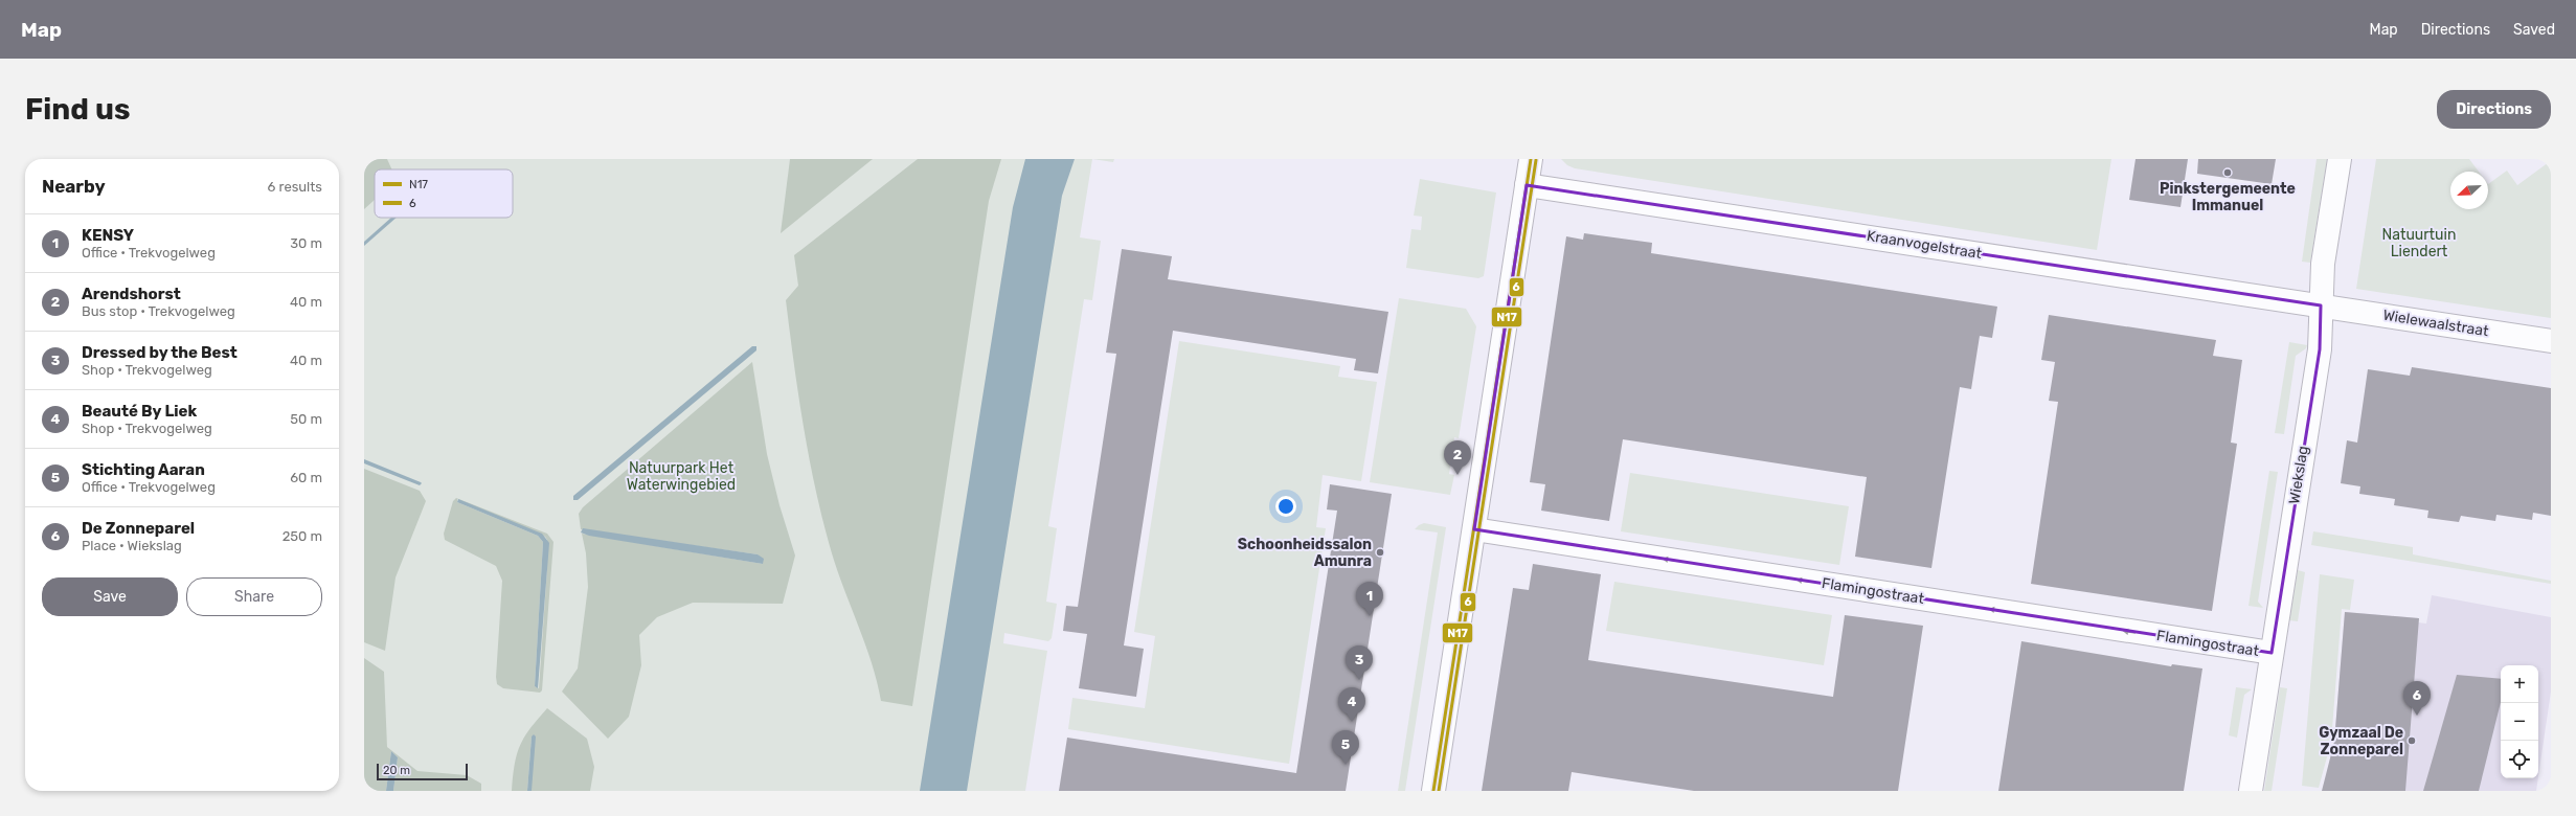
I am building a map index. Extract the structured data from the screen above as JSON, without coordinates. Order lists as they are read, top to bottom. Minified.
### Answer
{"streets":{"street":["Kraanvogelstraat","Wielewaalstraat","Wiekslag","Flamingostraat"]},"crossings":[["Kraanvogelstraat","Wielewaalstraat"],["Kraanvogelstraat","Wiekslag"],["Wielewaalstraat","Wiekslag"],["Wiekslag","Flamingostraat"]],"one_way":["Flamingostraat"],"parks":["Natuurtuin Liendert","Natuurpark Het Waterwingebied"],"places":["Pinkstergemeente Immanuel","Schoonheidssalon Amunra","Gymzaal De Zonneparel"],"lines":["transit line N17","transit line 6"],"legend":["N17","6"],"scale_bar":"20 m","north":"bottom left","page":{"header":"Map","nav":["Map","Directions","Saved"],"buttons":["Directions",["Save","Share"]],"title":"Find us","heading":["Nearby","6 results"],"list":[{"mark":"1","name":"KENSY","note":"Office · Trekvogelweg","value":"30 m"},{"mark":"2","name":"Arendshorst","note":"Bus stop · Trekvogelweg","value":"40 m"},{"mark":"3","name":"Dressed by the Best","note":"Shop · Trekvogelweg","value":"40 m"},{"mark":"4","name":"Beauté By Liek","note":"Shop · Trekvogelweg","value":"50 m"},{"mark":"5","name":"Stichting Aaran","note":"Office · Trekvogelweg","value":"60 m"},{"mark":"6","name":"De Zonneparel","note":"Place · Wiekslag","value":"250 m"}],"pins":["2","1","3","6","4","5"],"map_buttons":["+","−"],"scale":"20 m"}}
